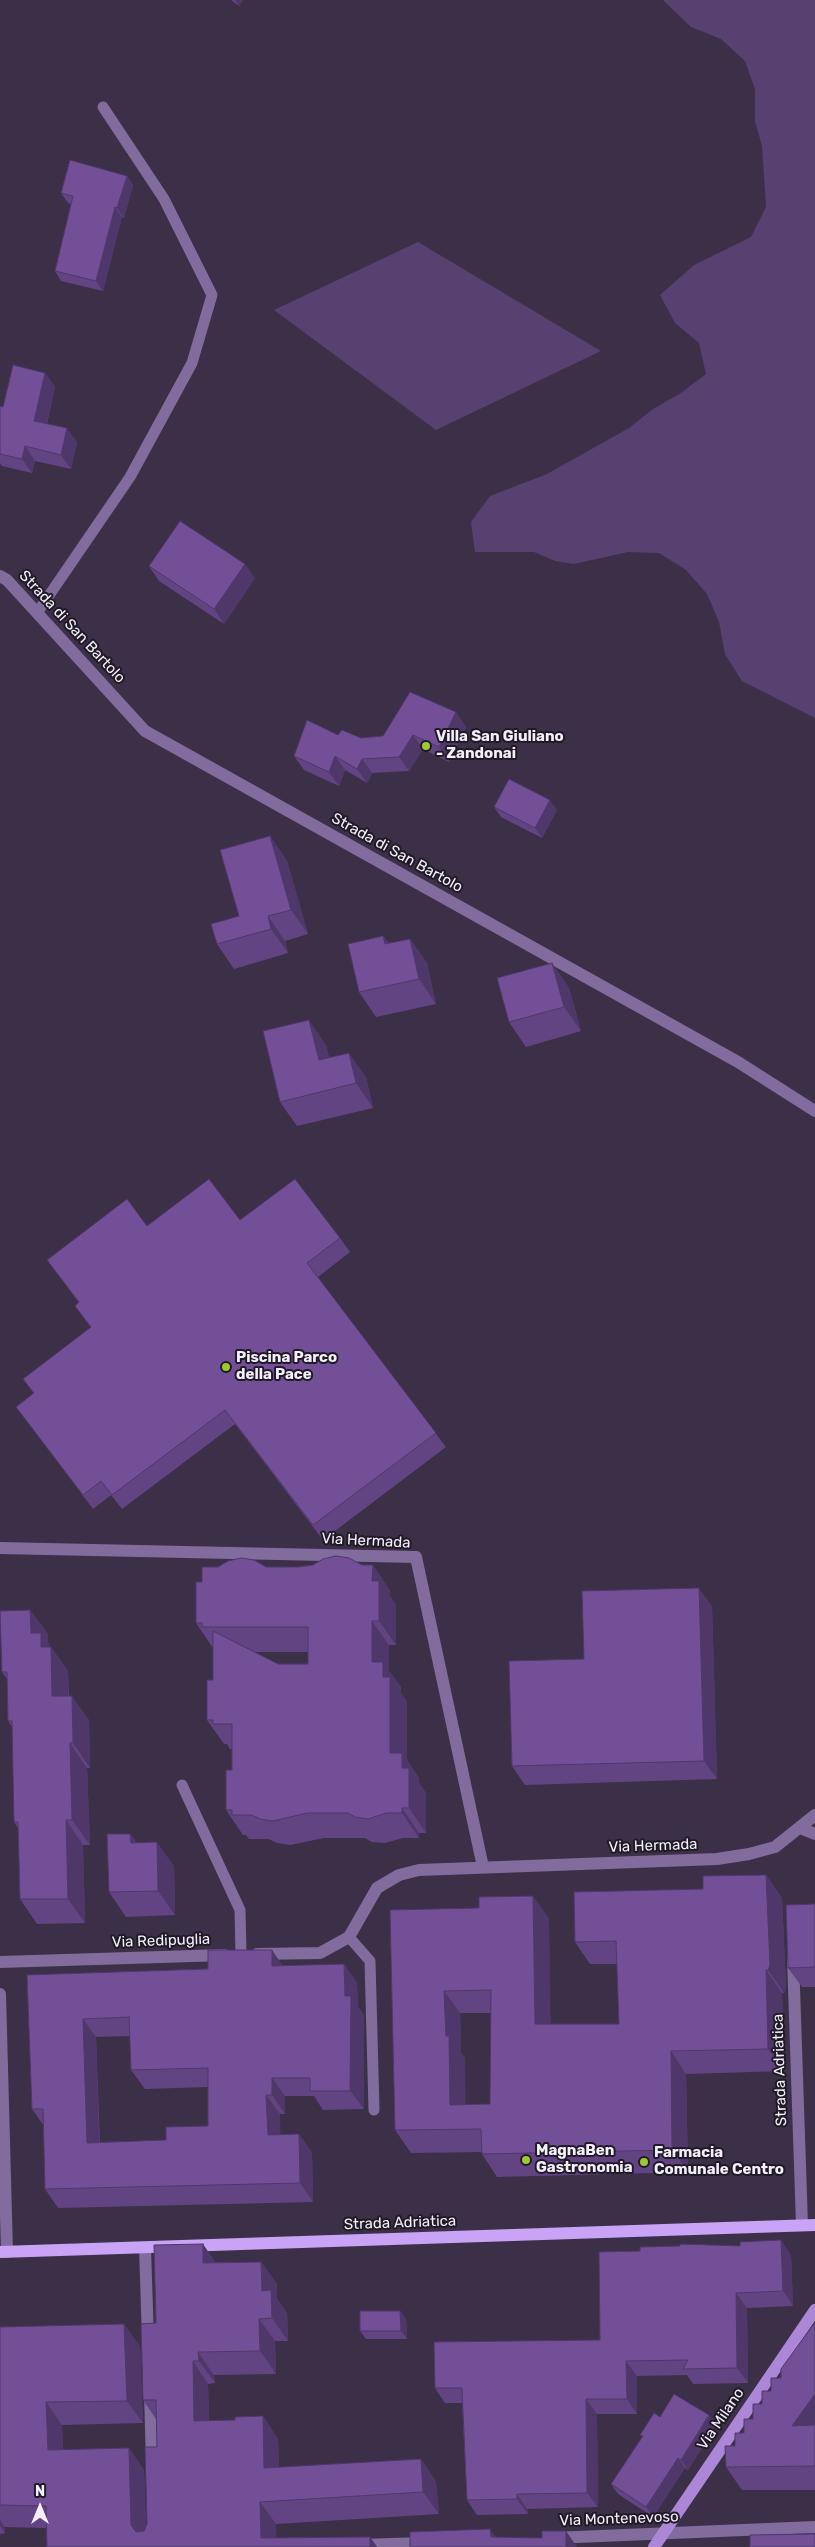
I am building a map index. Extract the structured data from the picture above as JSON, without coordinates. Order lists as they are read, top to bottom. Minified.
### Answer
{"streets":{"main road":["Strada Adriatica"],"street":["Strada di San Bartolo","Via Hermada","Via Redipuglia","Via Milano","Via Montenevoso"]},"crossings":[["Via Hermada","Via Redipuglia"],["Via Milano","Via Montenevoso"]],"places":["Villa San Giuliano - Zandonai","Piscina Parco della Pace","MagnaBen Gastronomia","Farmacia Comunale Centro"],"north":"top"}
